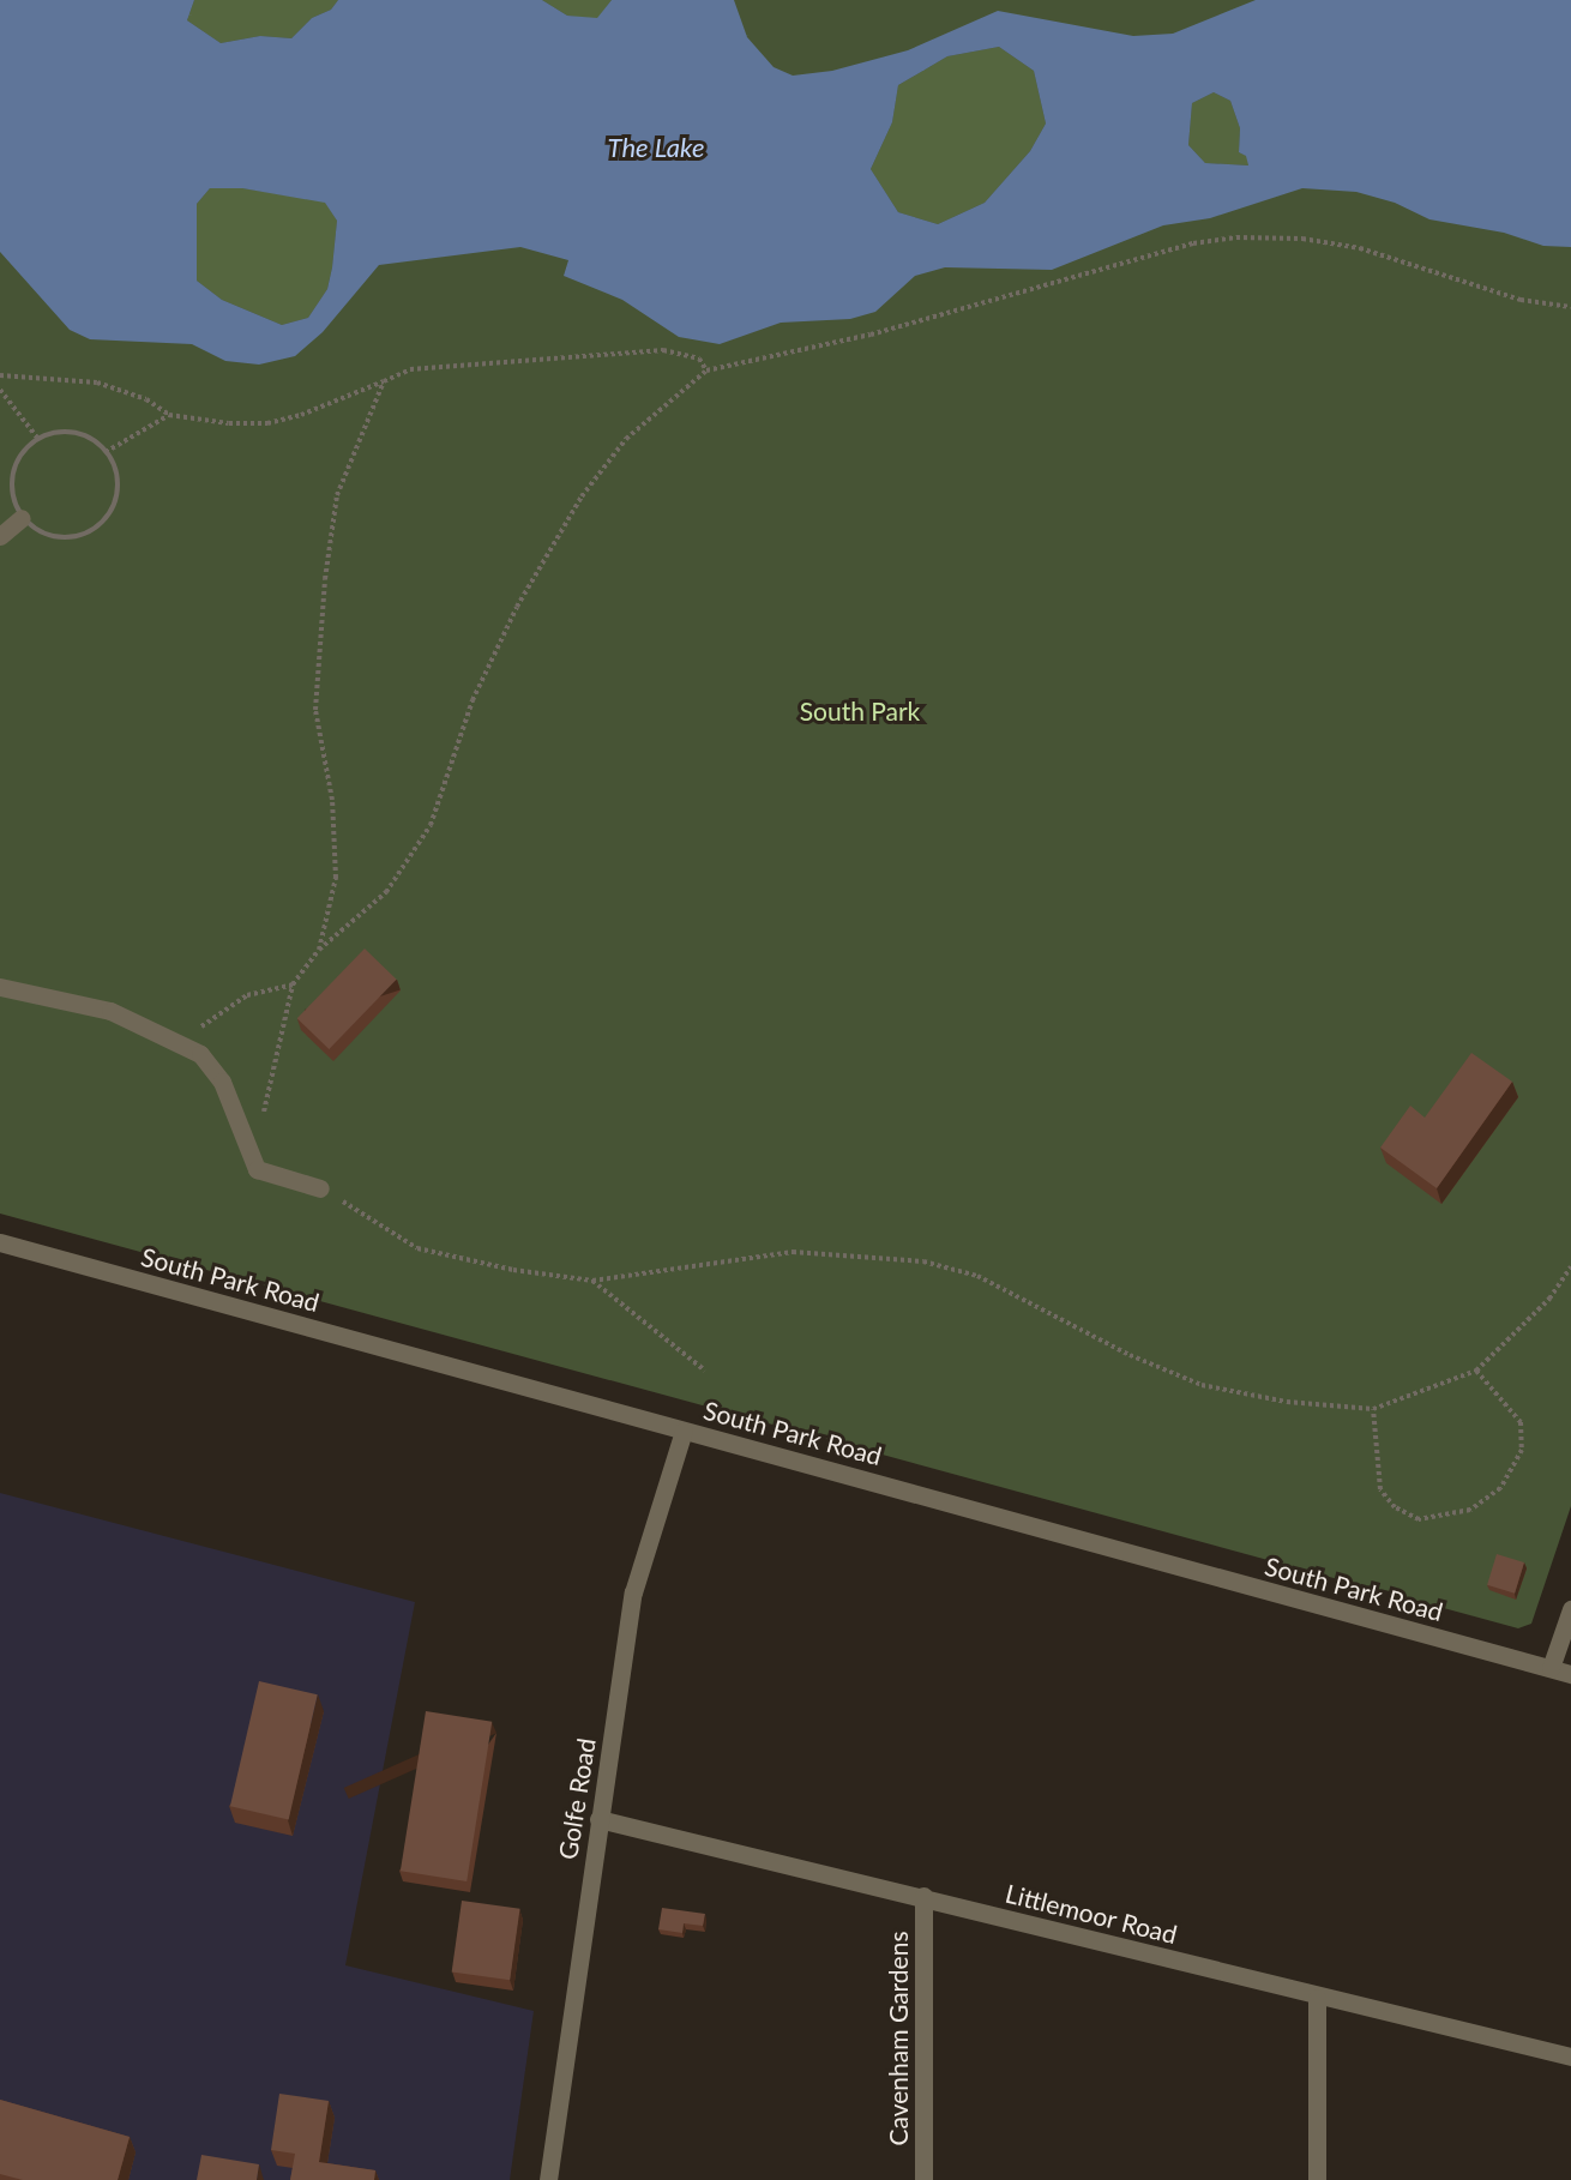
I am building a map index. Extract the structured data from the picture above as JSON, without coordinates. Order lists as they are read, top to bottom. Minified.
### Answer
{"streets":{"street":["South Park Road","Golfe Road","Littlemoor Road","Cavenham Gardens"]},"crossings":[["South Park Road","Golfe Road"],["Golfe Road","Littlemoor Road"],["Littlemoor Road","Cavenham Gardens"]],"water":["The Lake"],"parks":["South Park"]}
